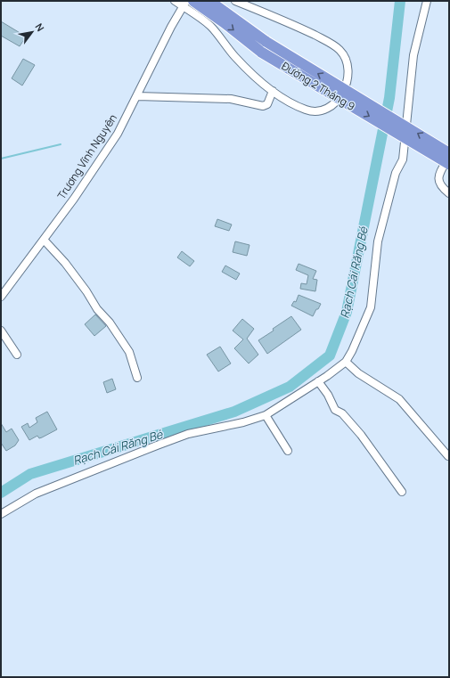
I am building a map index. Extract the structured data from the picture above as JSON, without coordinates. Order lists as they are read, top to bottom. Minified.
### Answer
{"streets":{"highway":["Đường 2 Tháng 9"],"street":["Trương Vĩnh Nguyên"]},"water":["Rạch Cái Răng Bé"],"north":"top right"}
